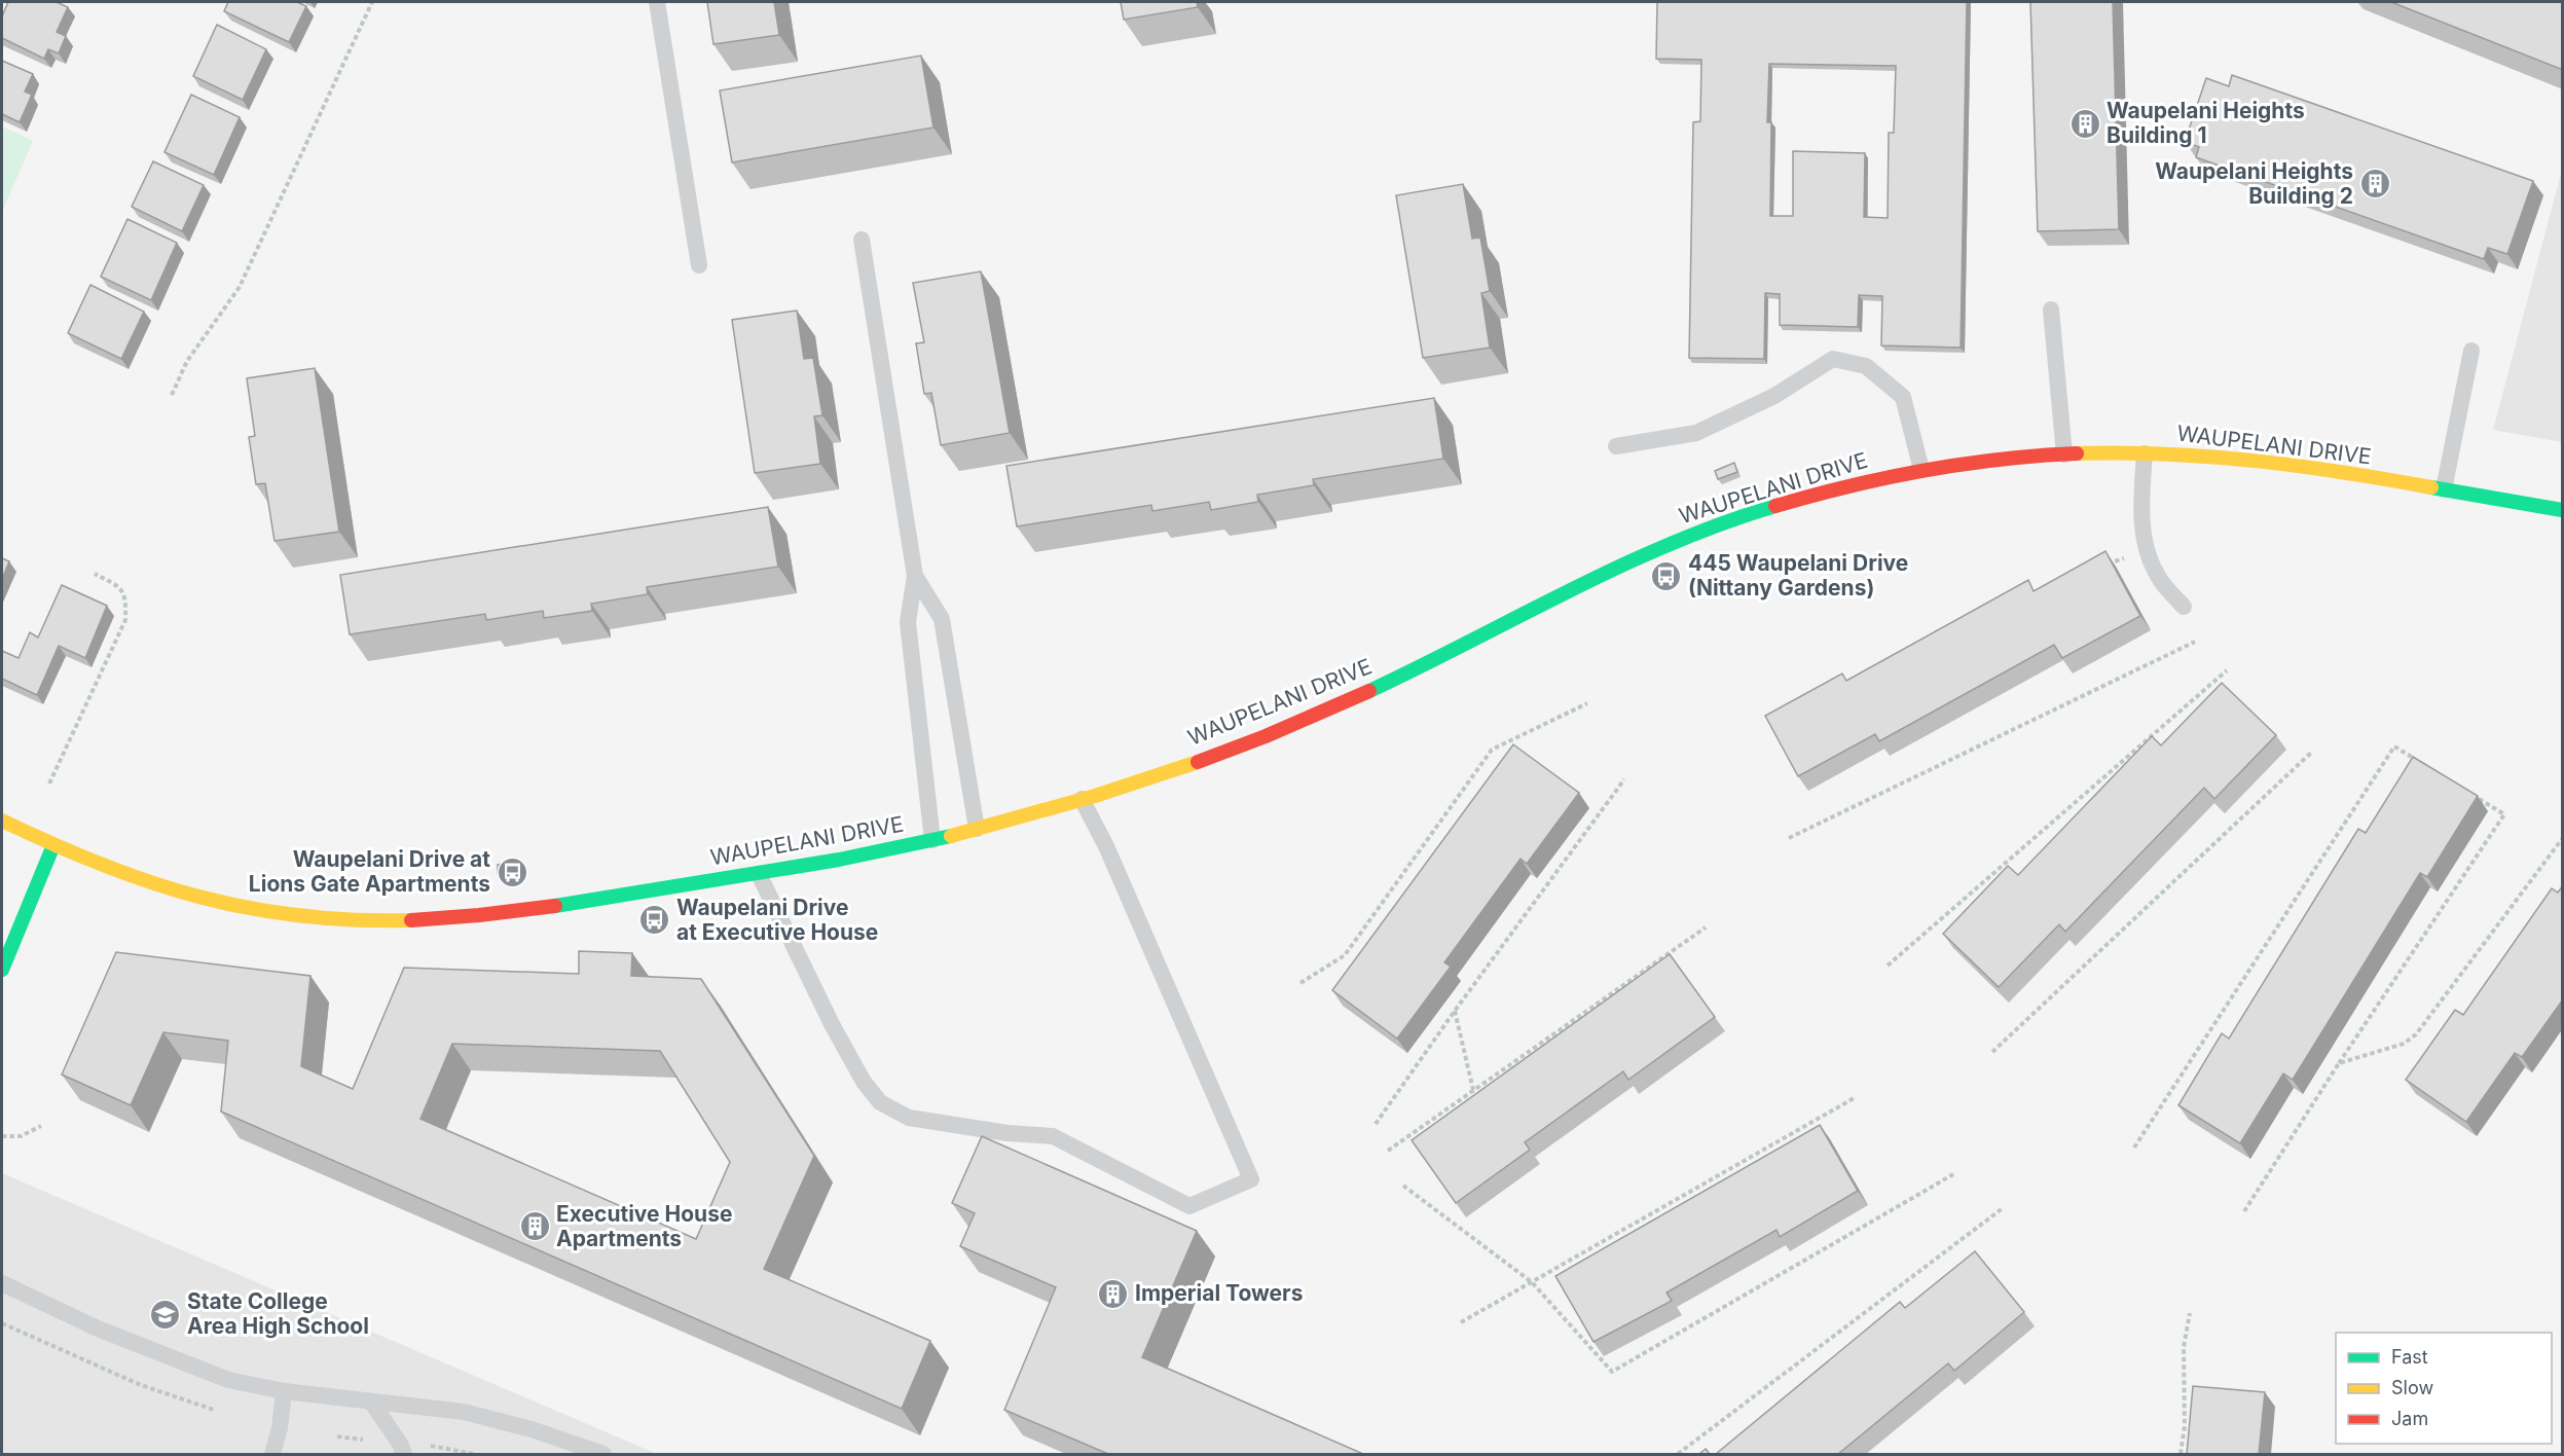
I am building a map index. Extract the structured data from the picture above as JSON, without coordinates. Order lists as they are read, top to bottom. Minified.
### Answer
{"streets":{"street":["WAUPELANI DRIVE"]},"places":{"building":["Waupelani Heights Building 1","Waupelani Heights Building 2","Executive House Apartments","Imperial Towers"],"bus stop":["445 Waupelani Drive (Nittany Gardens)","Waupelani Drive at Lions Gate Apartments","Waupelani Drive at Executive House"],"school or university":["State College Area High School"]},"legend":["Fast","Slow","Jam"]}
